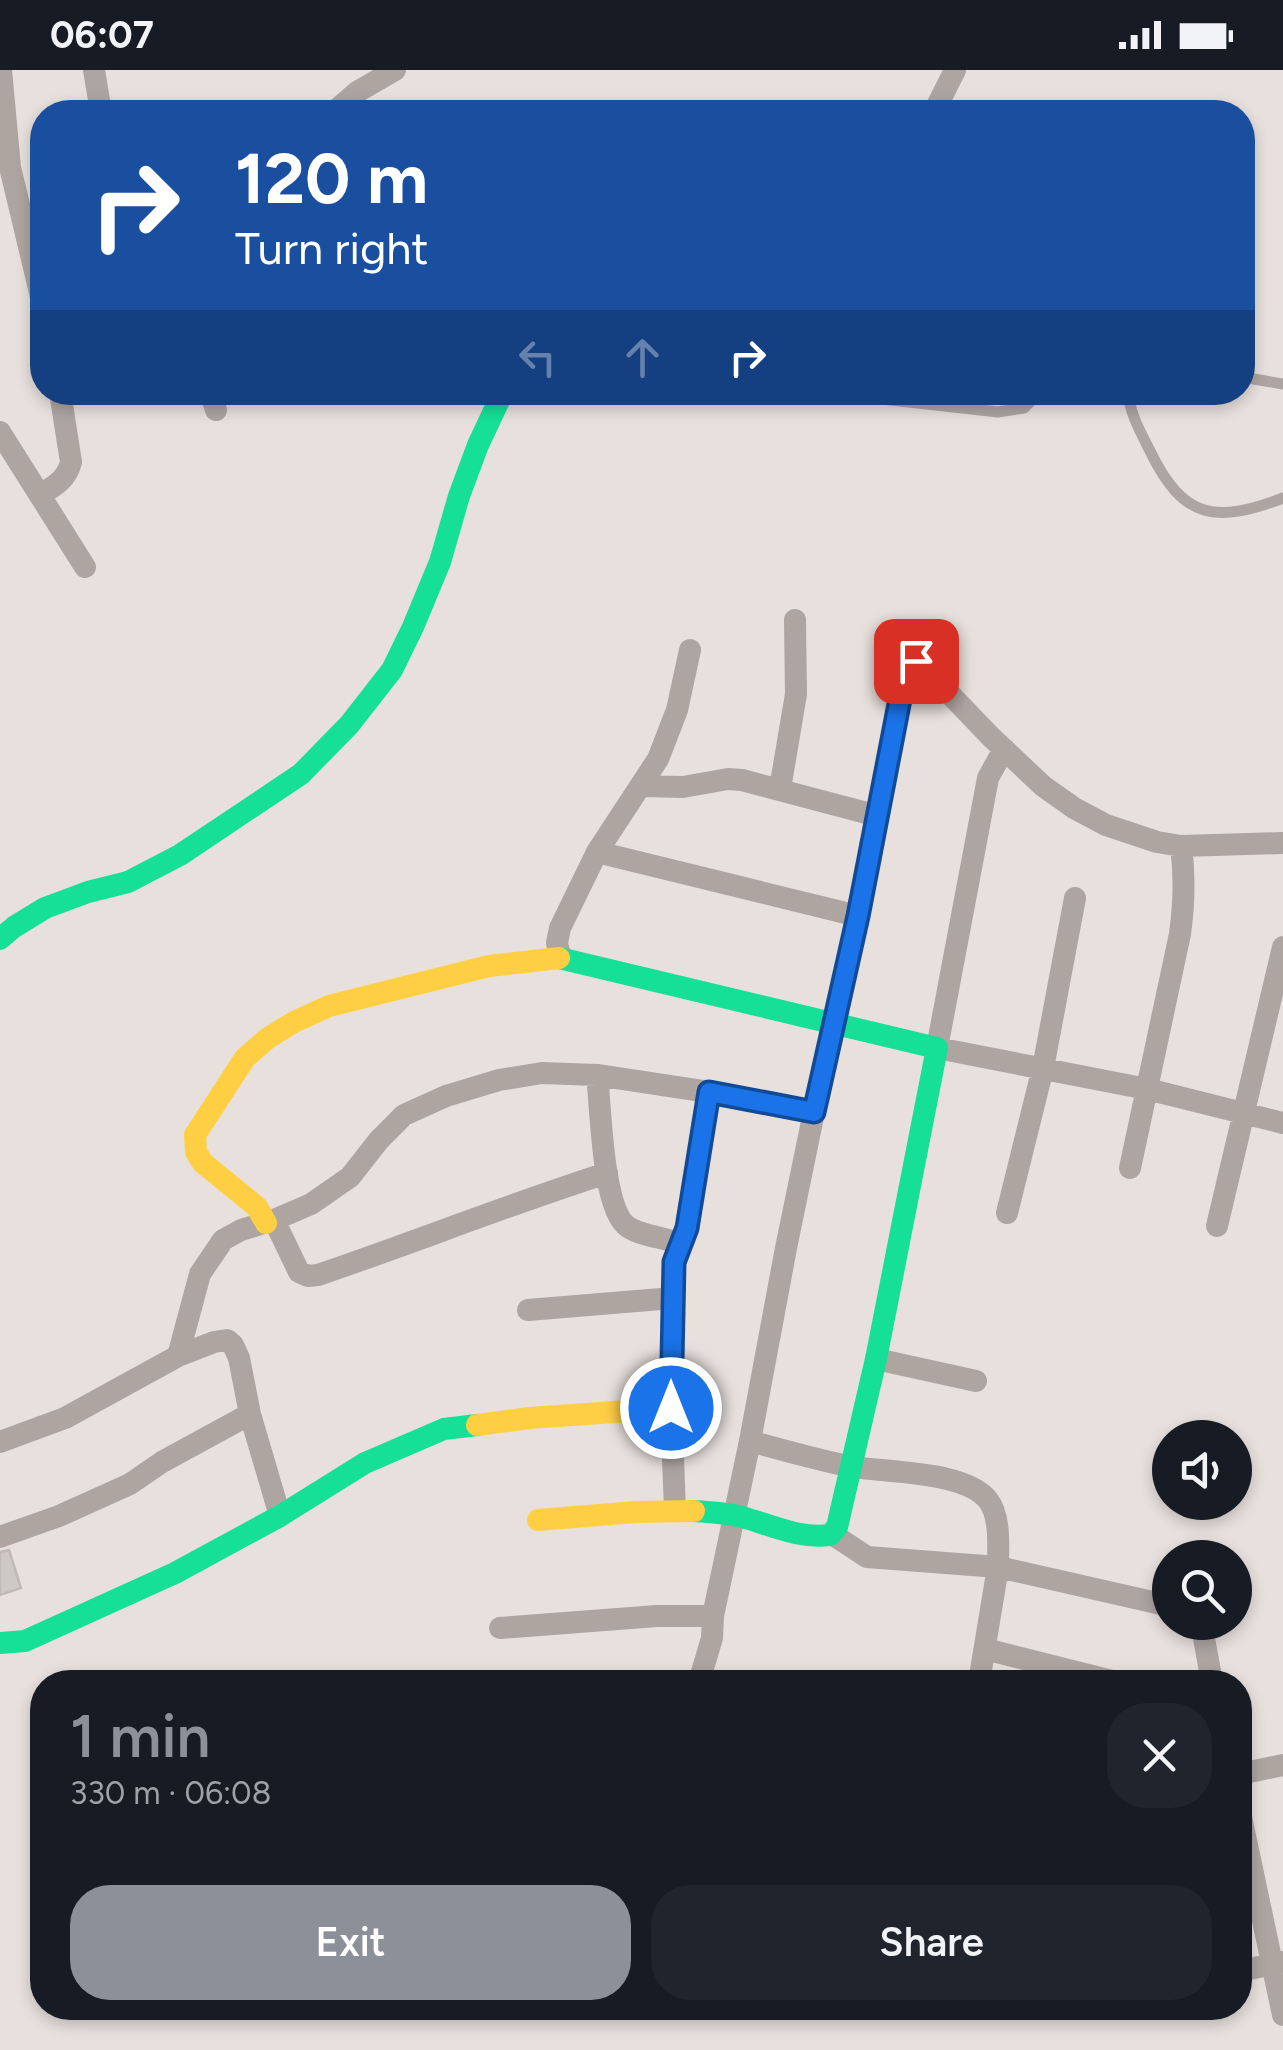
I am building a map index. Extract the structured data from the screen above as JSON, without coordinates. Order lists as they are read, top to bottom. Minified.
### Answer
{"page":{"status":"06:07","turn":["120 m","Turn right"],"heading":["1 min","330 m · 06:08"],"buttons":["Exit","Share"]}}
